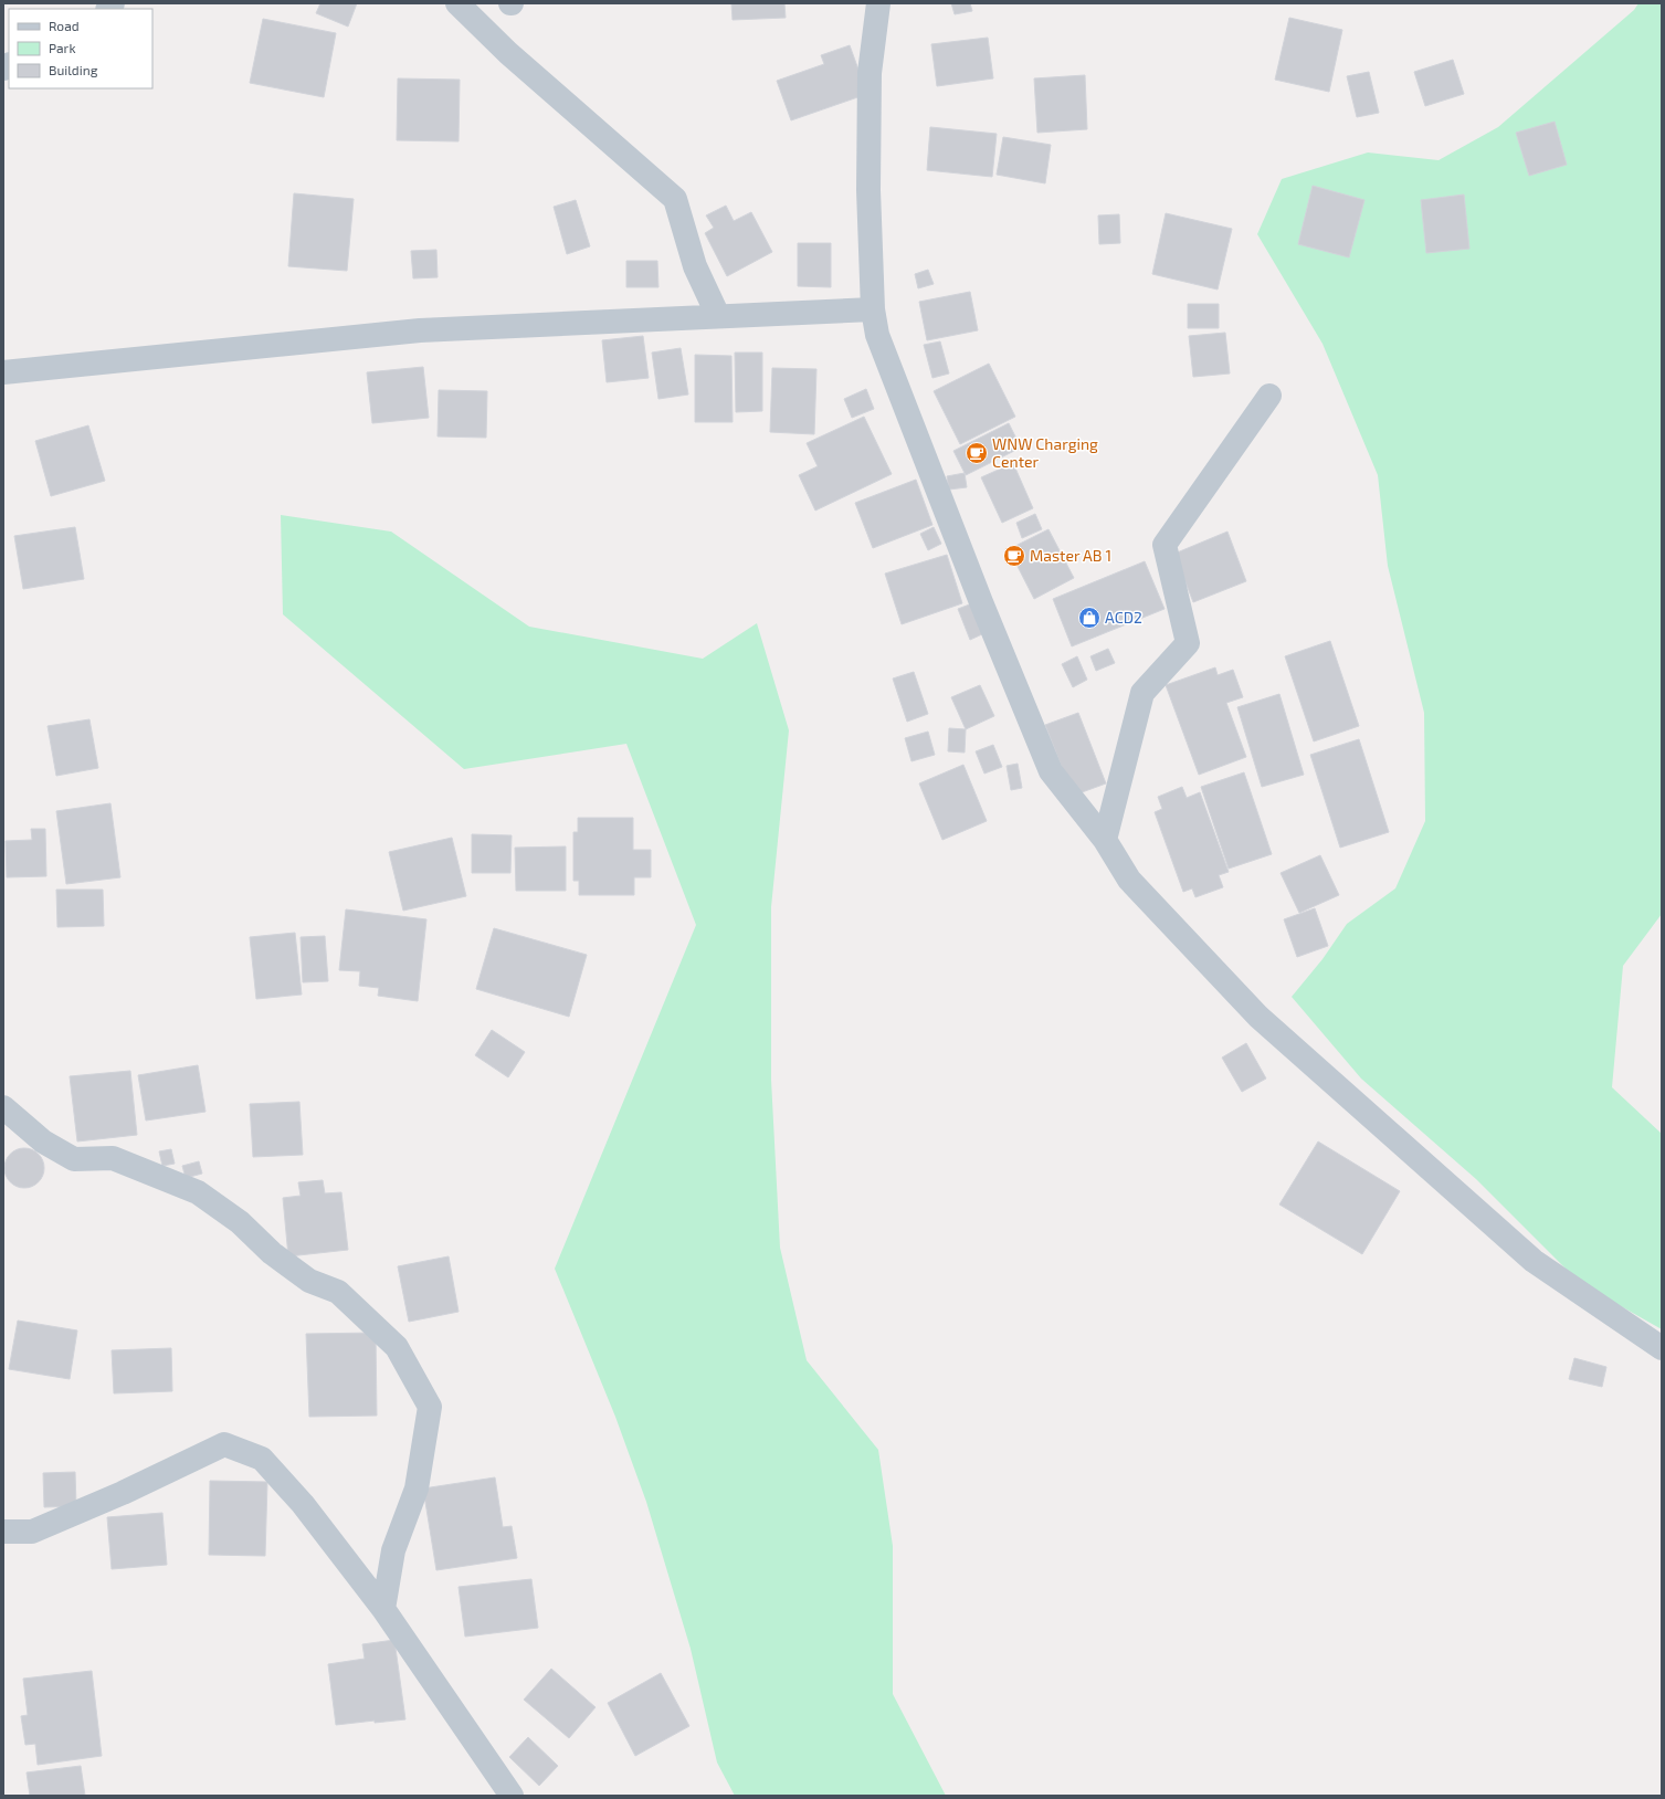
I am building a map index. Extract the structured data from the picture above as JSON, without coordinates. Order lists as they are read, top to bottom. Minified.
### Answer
{"places":{"cafe":["WNW Charging Center","Master AB 1"],"shop":["ACD2"]},"legend":["Road","Park","Building"]}
